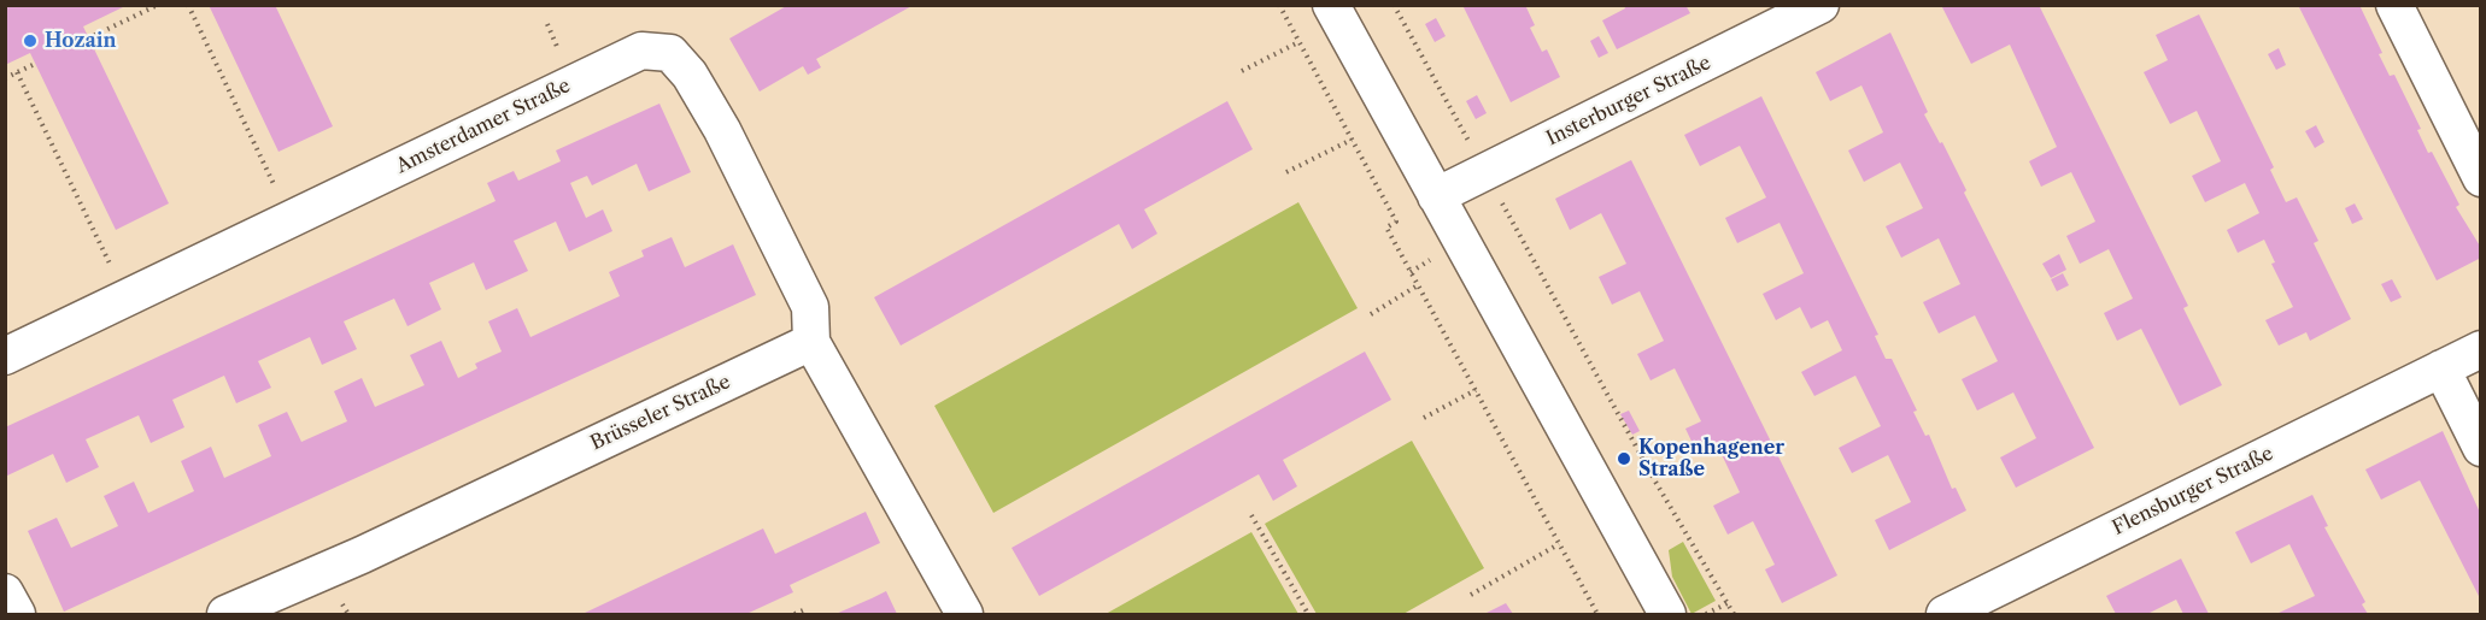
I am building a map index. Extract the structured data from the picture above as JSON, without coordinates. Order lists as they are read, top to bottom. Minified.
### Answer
{"streets":{"street":["Insterburger Straße","Amsterdamer Straße","Brüsseler Straße","Flensburger Straße"]},"crossings":[["Amsterdamer Straße","Brüsseler Straße"]],"places":["Hozain","Kopenhagener Straße"]}
